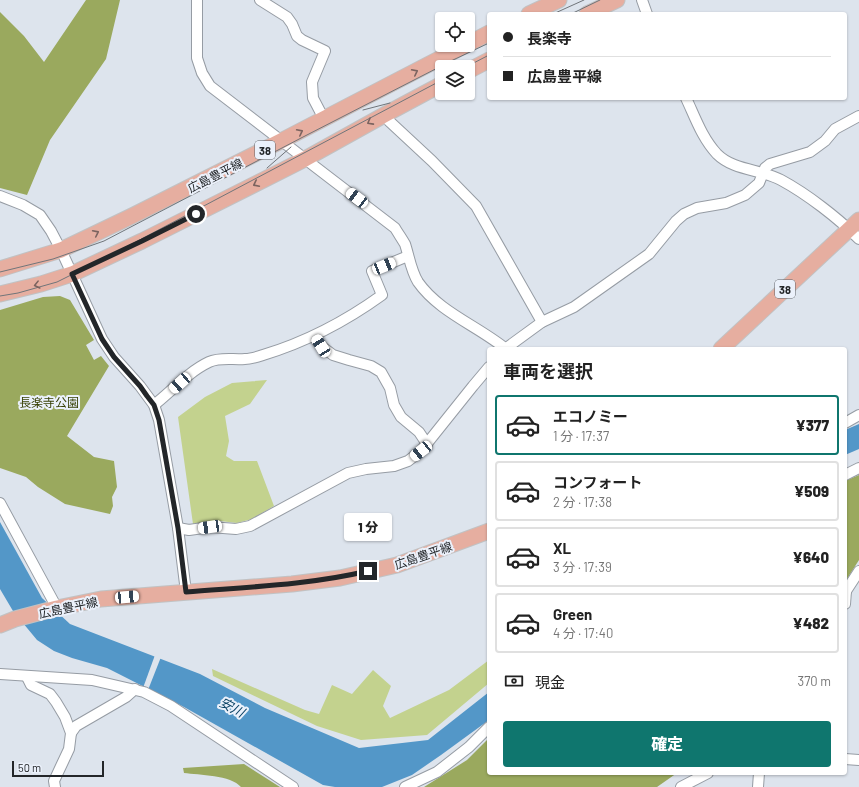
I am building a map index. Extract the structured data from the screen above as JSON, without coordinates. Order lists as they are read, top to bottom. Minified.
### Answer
{"streets":{"main road":["38","広島豊平線"]},"water":["安川"],"parks":["長楽寺公園"],"scale_bar":"50 m","page":{"banner":["長楽寺","広島豊平線"],"heading":"車両を選択","list":[{"name":"エコノミー","note":"1 分 · 17:37","value":"¥377"},{"name":"コンフォート","note":"2 分 · 17:38","value":"¥509"},{"name":"XL","note":"3 分 · 17:39","value":"¥640"},{"name":"Green","note":"4 分 · 17:40","value":"¥482"}],"bubble":"1 分","pay":["現金","370 m"],"buttons":"確定","scale":"50 m"}}
